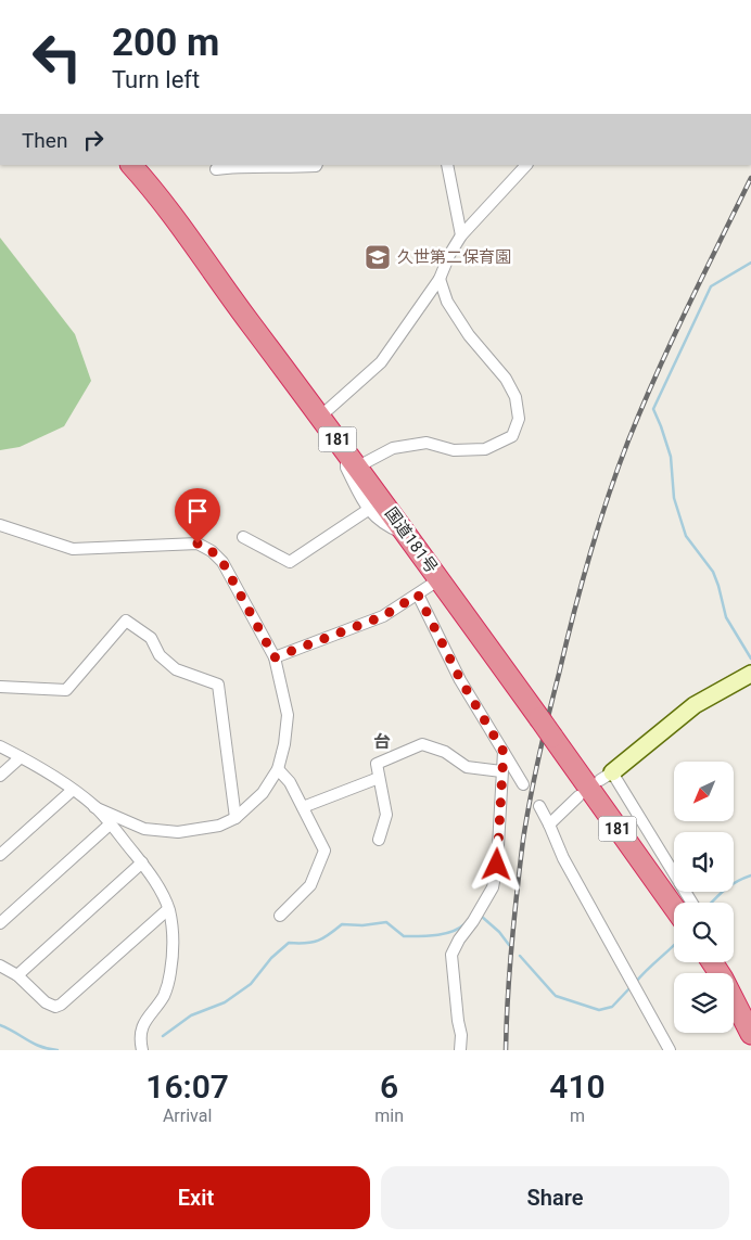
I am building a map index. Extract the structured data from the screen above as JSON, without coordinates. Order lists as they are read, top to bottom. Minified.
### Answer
{"streets":{"highway":["181","国道181号"]},"districts":["台"],"places":{"school or university":["久世第二保育園"]},"north":"bottom left","page":{"turn":["200 m","Turn left"],"then":"Then","eta":["16:07","Arrival","6","min","410","m"],"buttons":["Exit","Share"]}}
